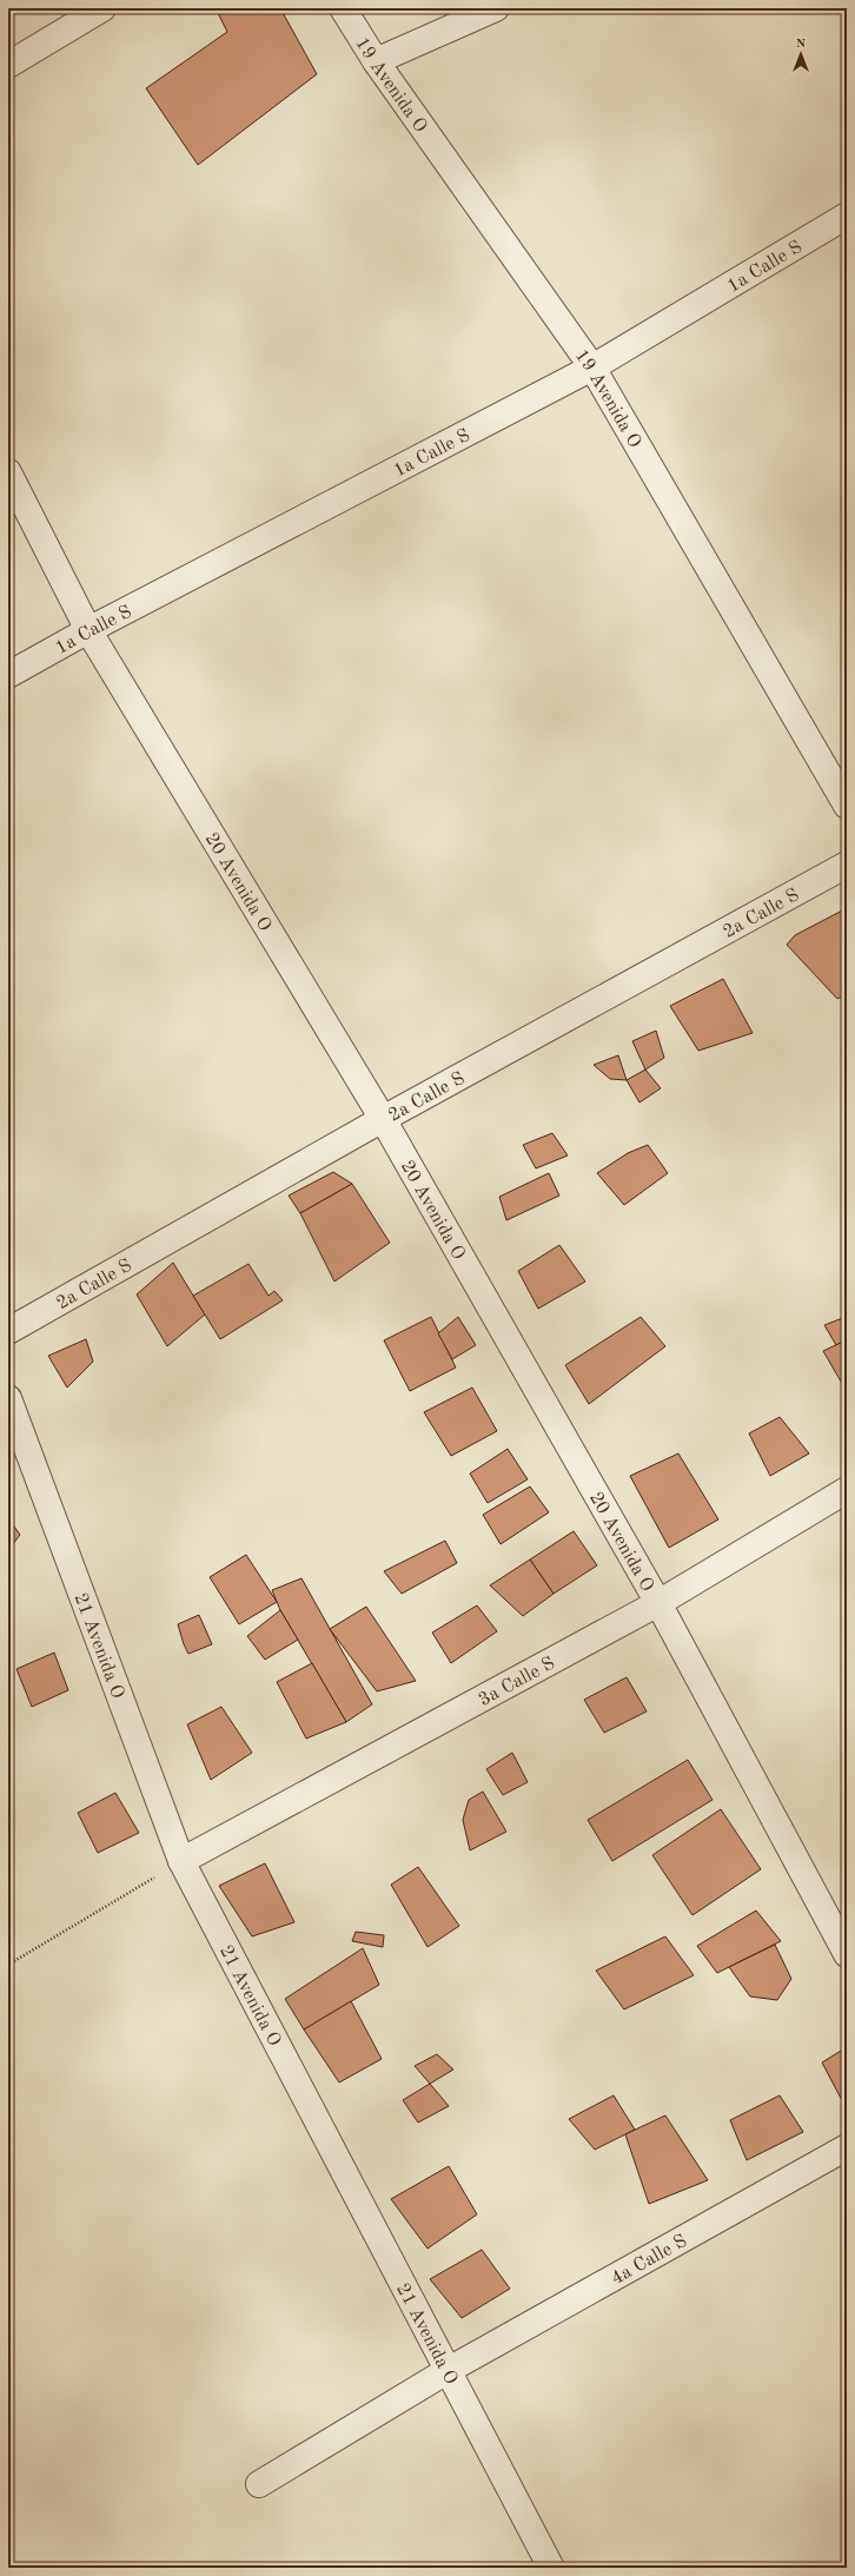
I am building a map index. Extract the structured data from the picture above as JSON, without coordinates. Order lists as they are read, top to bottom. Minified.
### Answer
{"streets":{"street":["19 Avenida O","1a Calle S","20 Avenida O","2a Calle S","21 Avenida O","3a Calle S","4a Calle S"]},"crossings":[["19 Avenida O","1a Calle S"],["1a Calle S","20 Avenida O"],["20 Avenida O","2a Calle S"],["20 Avenida O","3a Calle S"],["21 Avenida O","3a Calle S"],["21 Avenida O","4a Calle S"]],"north":"top"}
